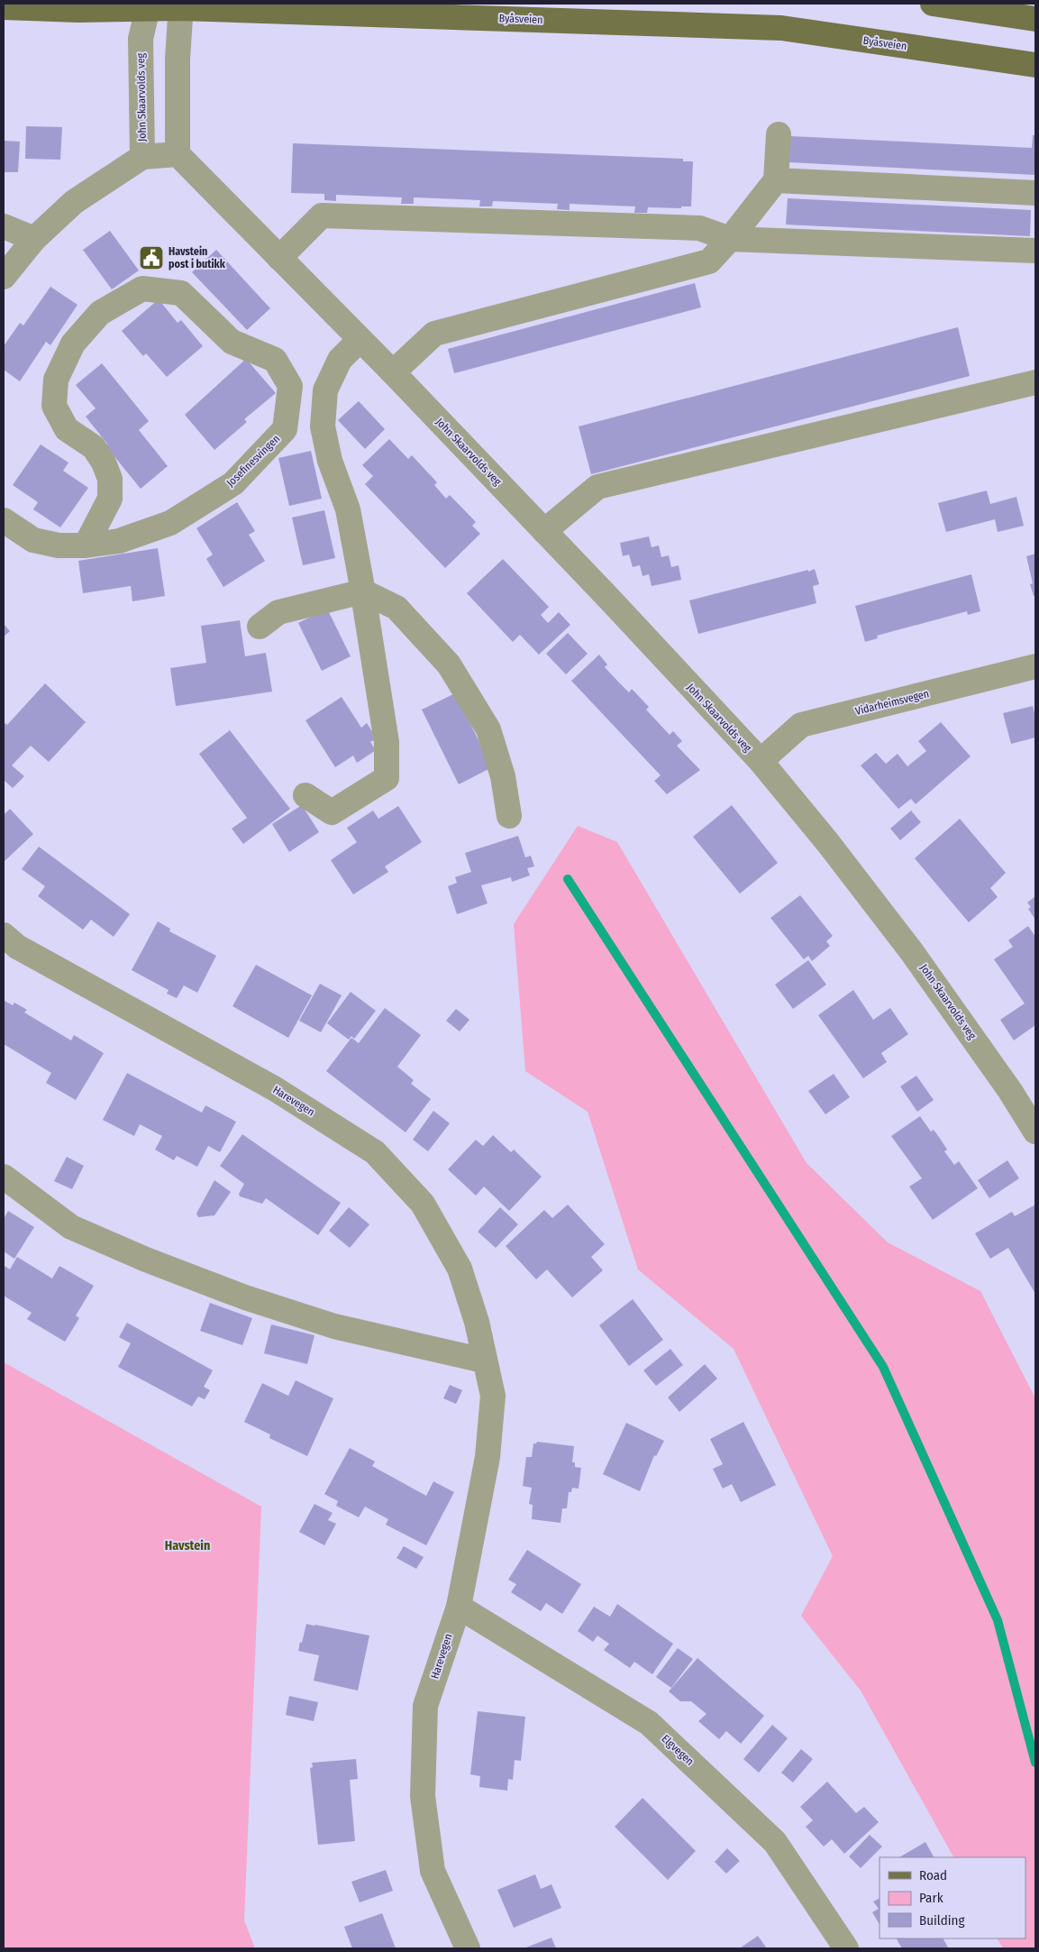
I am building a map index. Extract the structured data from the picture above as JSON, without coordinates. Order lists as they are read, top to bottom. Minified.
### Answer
{"streets":{"main road":["Byåsveien"],"street":["John Skaarvolds veg","Josefinesvingen","Vidarheimsvegen","Harevegen","Elgvegen"]},"crossings":[["Byåsveien","John Skaarvolds veg"],["John Skaarvolds veg","Vidarheimsvegen"],["Harevegen","Elgvegen"]],"districts":["Havstein"],"places":{"public building":["Havstein post i butikk"]},"legend":["Road","Park","Building"]}
